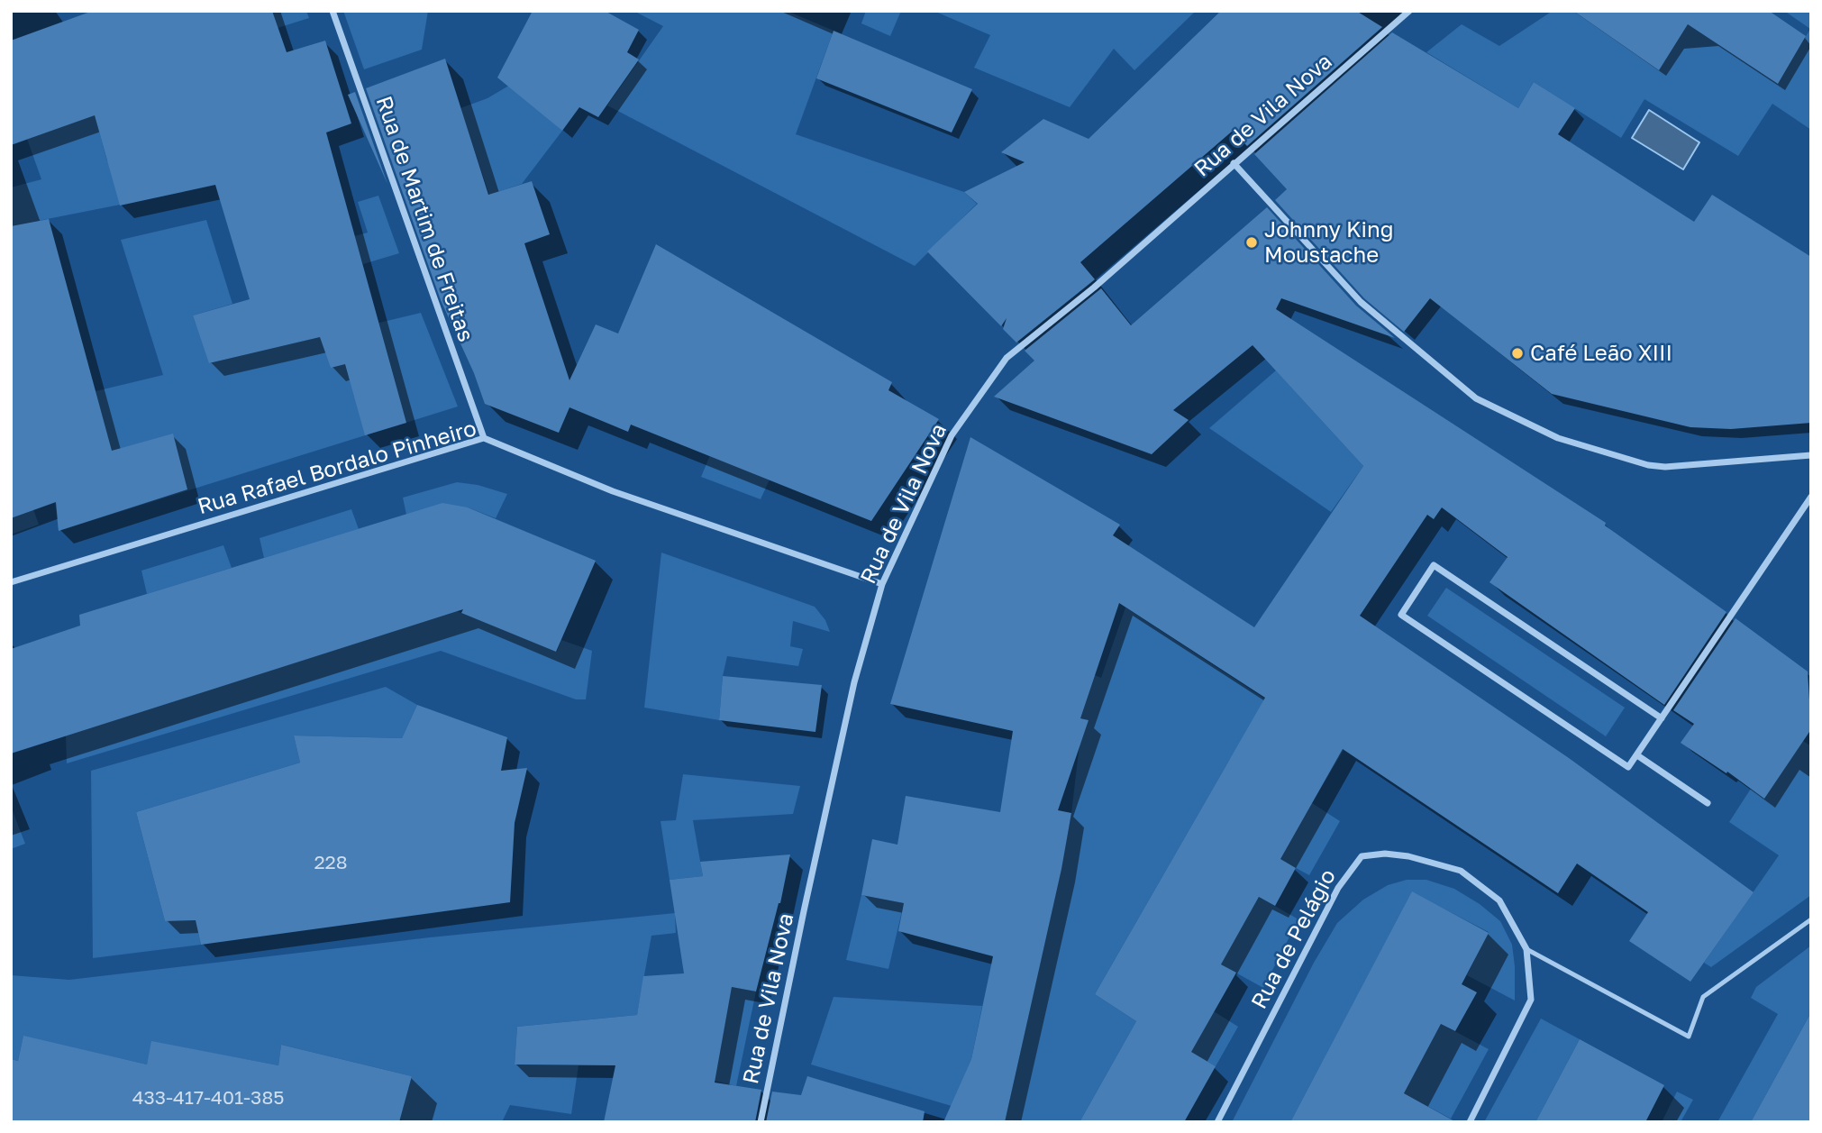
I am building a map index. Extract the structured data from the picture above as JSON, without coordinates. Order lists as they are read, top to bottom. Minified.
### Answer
{"streets":{"street":["Rua de Vila Nova","Rua de Martim de Freitas","Rua Rafael Bordalo Pinheiro","Rua de Pelágio"]},"crossings":[["Rua de Vila Nova","Rua Rafael Bordalo Pinheiro"],["Rua de Martim de Freitas","Rua Rafael Bordalo Pinheiro"]],"places":["Johnny King Moustache","Café Leão XIII"],"house_numbers":["228","433-417-401-385"]}
